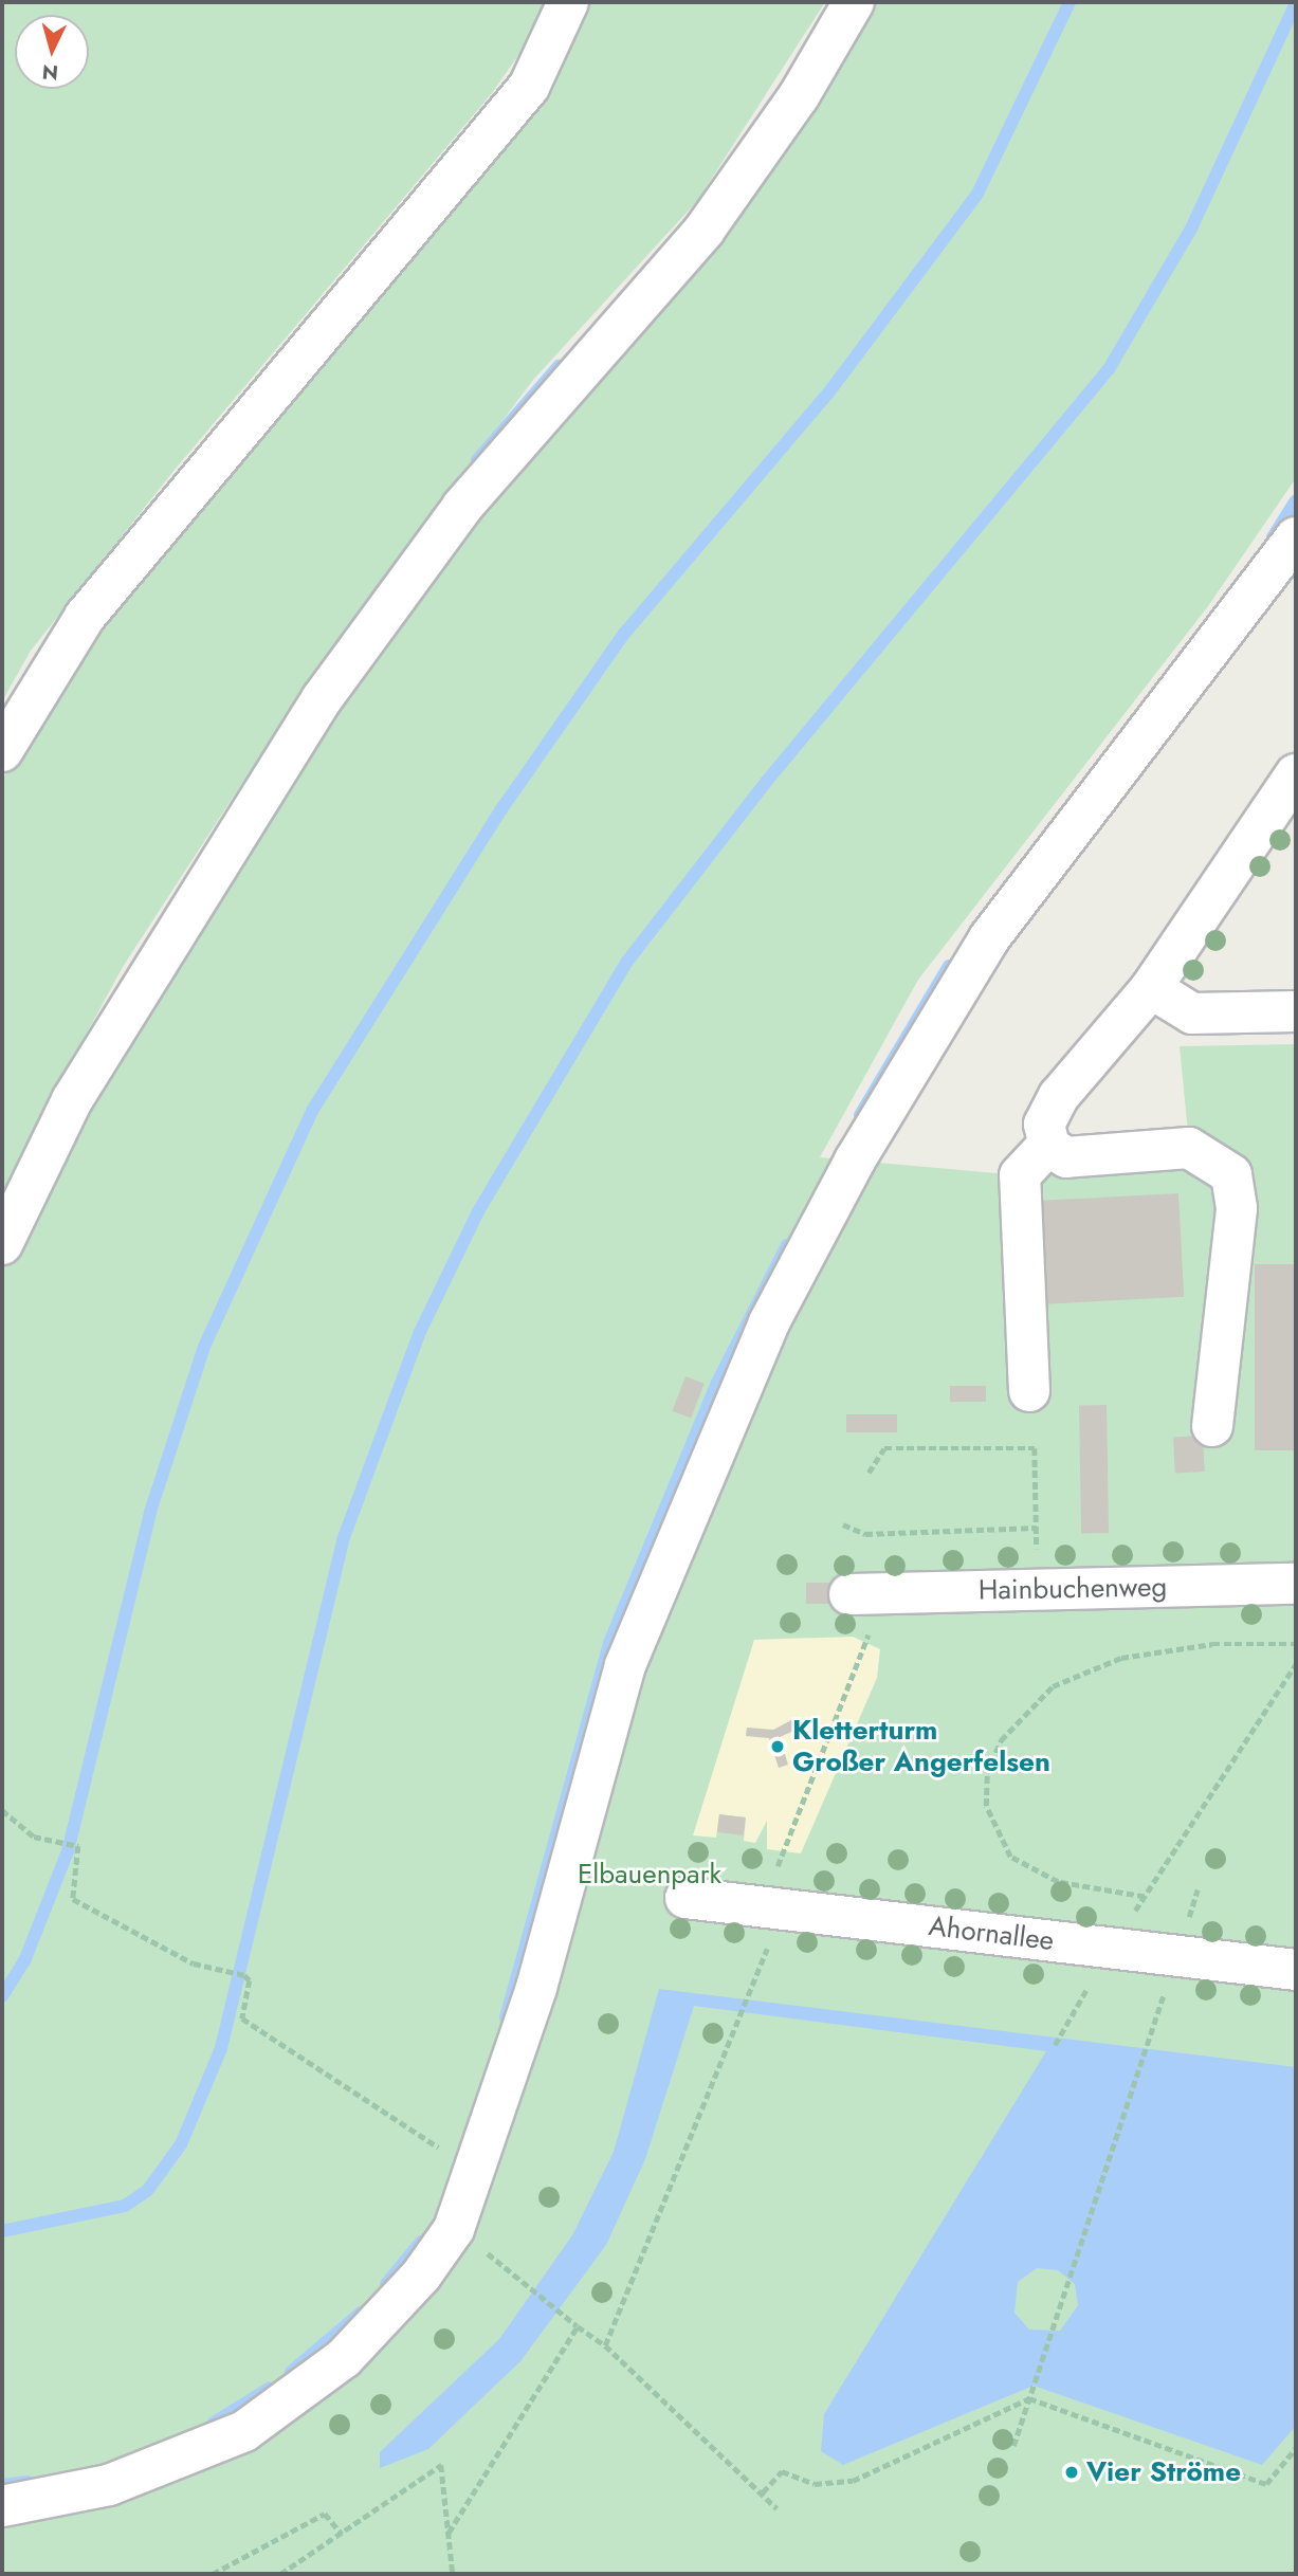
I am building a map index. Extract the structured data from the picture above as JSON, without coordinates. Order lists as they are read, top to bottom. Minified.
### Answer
{"streets":{"street":["Hainbuchenweg","Ahornallee"]},"parks":["Elbauenpark"],"places":["Kletterturm Großer Angerfelsen","Vier Ströme"],"north":"bottom"}
